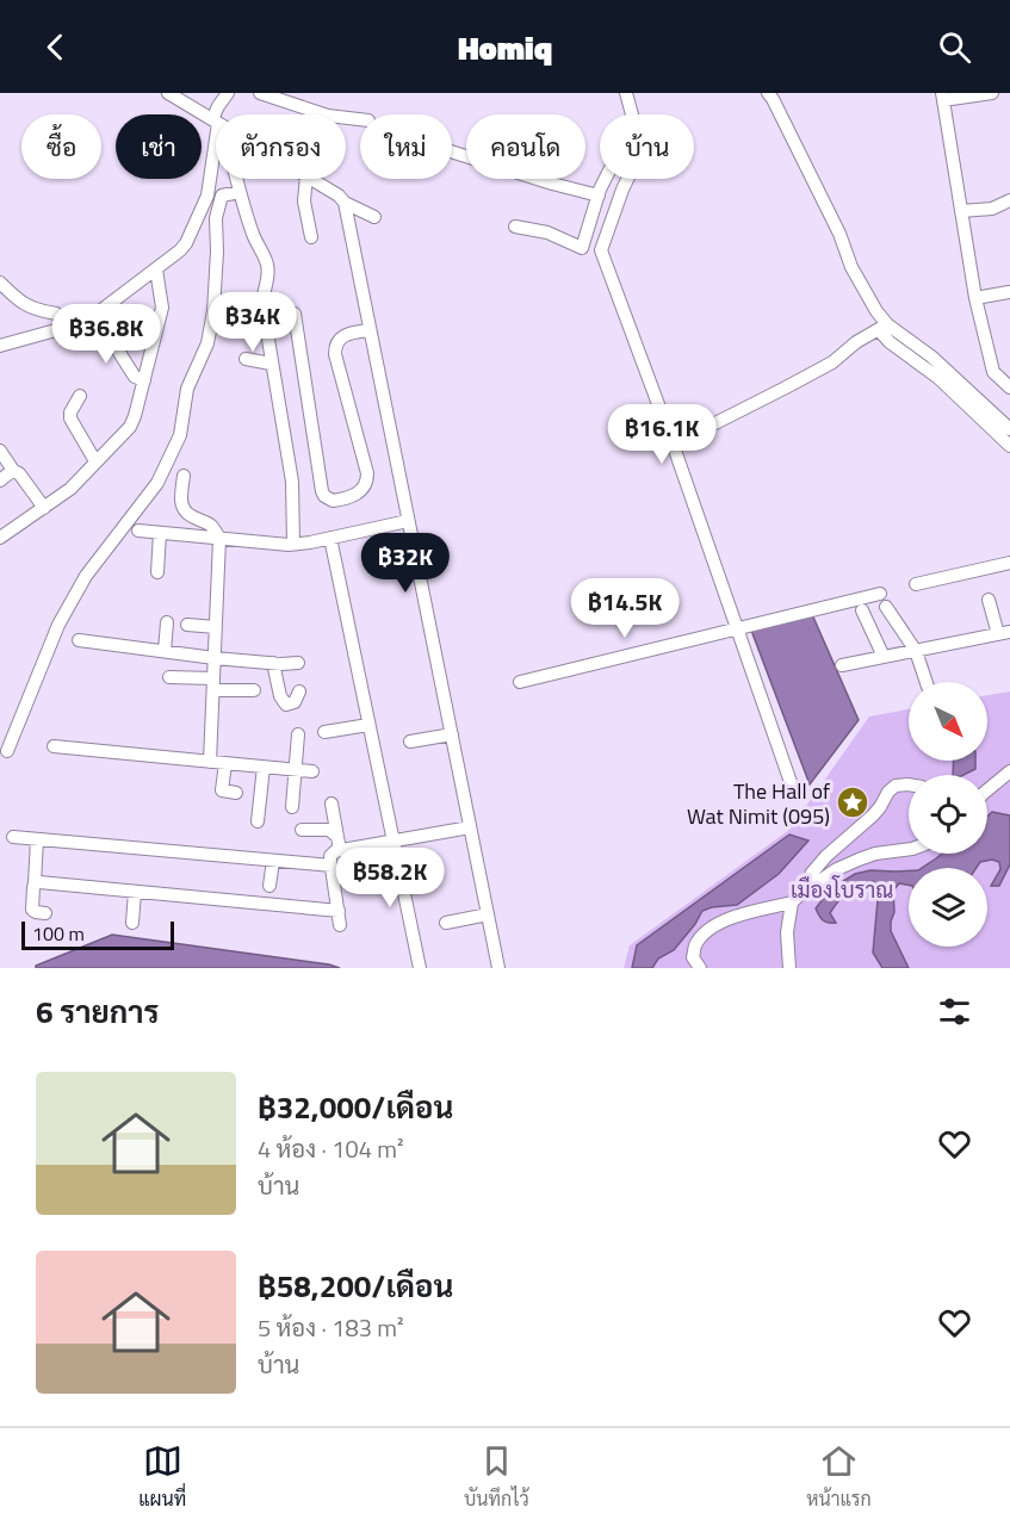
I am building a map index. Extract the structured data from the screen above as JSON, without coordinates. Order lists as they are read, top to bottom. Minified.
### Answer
{"parks":["เมืองโบราณ"],"places":{"place":["The Hall of Wat Nimit (095)"]},"scale_bar":"100 m","north":"bottom right","page":{"header":"Homiq","chip":["ซื้อ","เช่า","ตัวกรอง","ใหม่","คอนโด","บ้าน"],"price":["฿34K","฿36.8K","฿16.1K","฿32K","฿14.5K","฿58.2K"],"scale":"100 m","heading":"6 รายการ","list":[{"name":"฿32,000/เดือน","note":"4 ห้อง · 104 m² · บ้าน"},{"name":"฿58,200/เดือน","note":"5 ห้อง · 183 m² · บ้าน"}],"tabs":["แผนที่","บันทึกไว้","หน้าแรก"]}}
